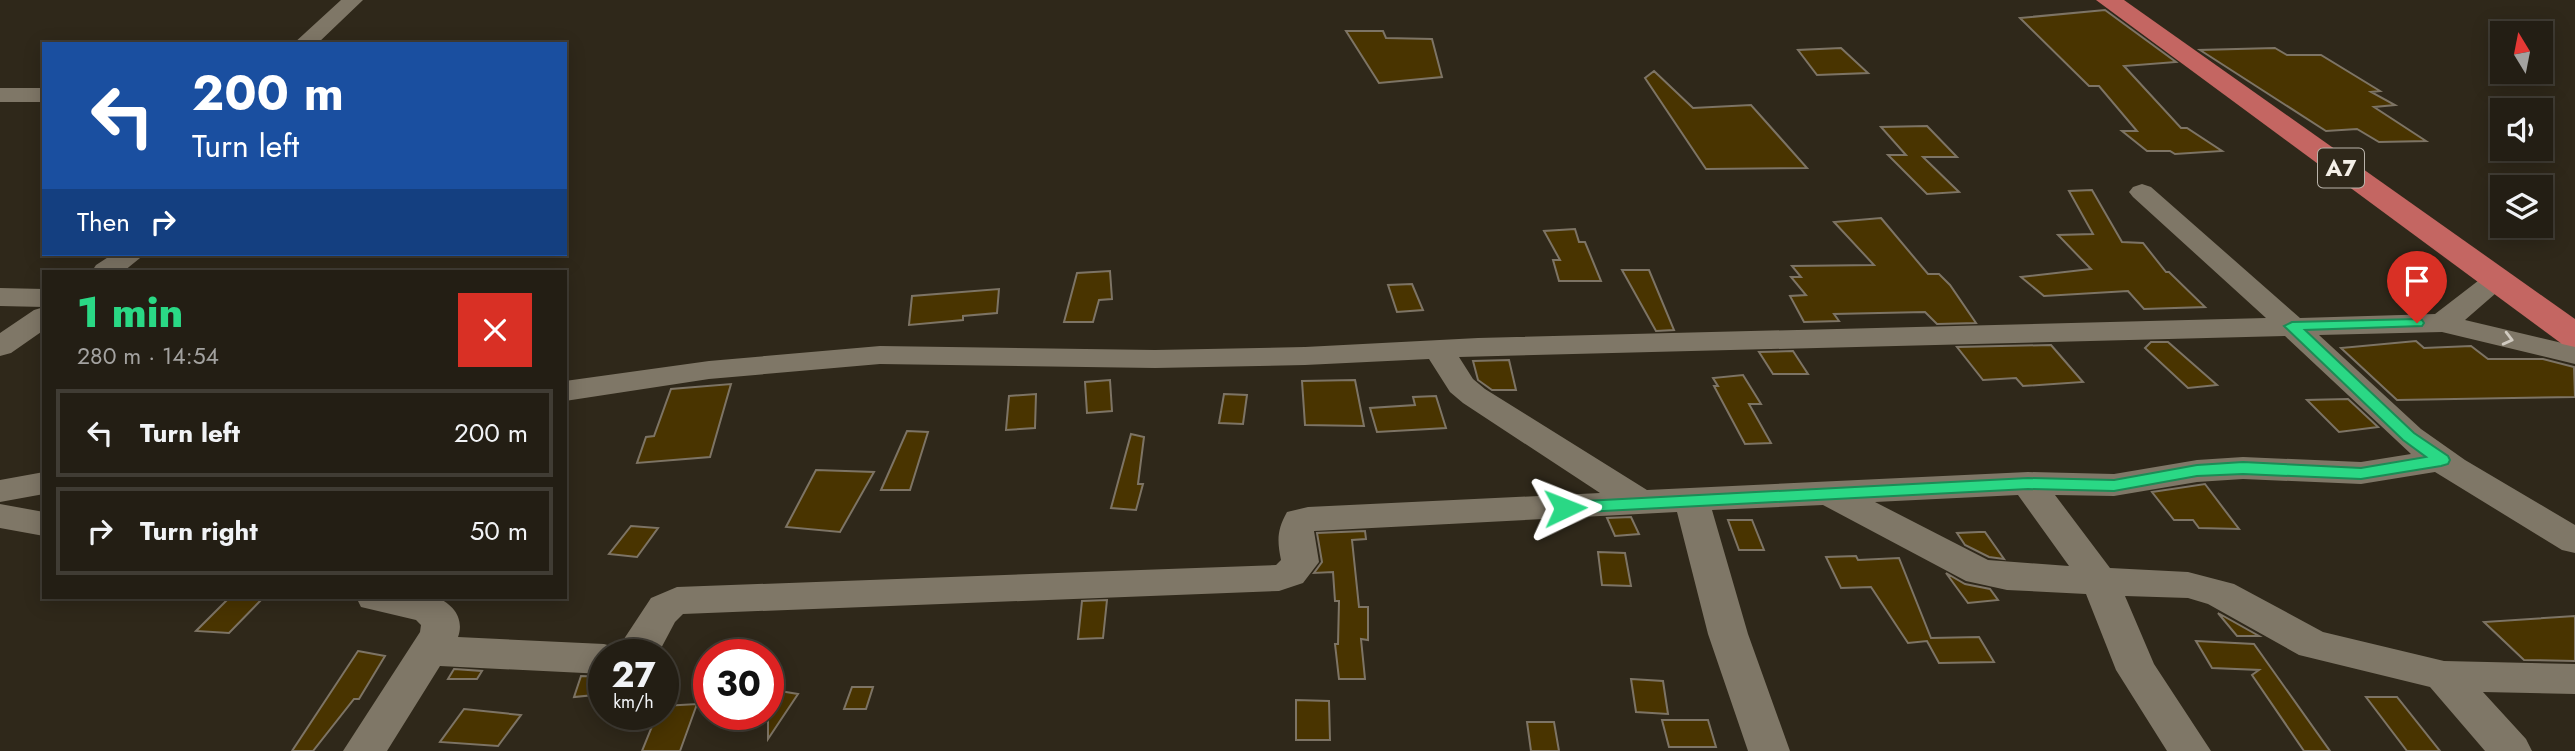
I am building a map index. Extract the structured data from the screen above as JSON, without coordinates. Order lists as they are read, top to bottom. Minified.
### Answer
{"streets":{"highway":["A7"]},"north":"top","page":{"turn":["200 m","Turn left"],"then":"Then","heading":["1 min","280 m · 14:54"],"list":[{"name":"Turn left","value":"200 m"},{"name":"Turn right","value":"50 m"}],"speed":"27 km/h","limit":"30"}}
